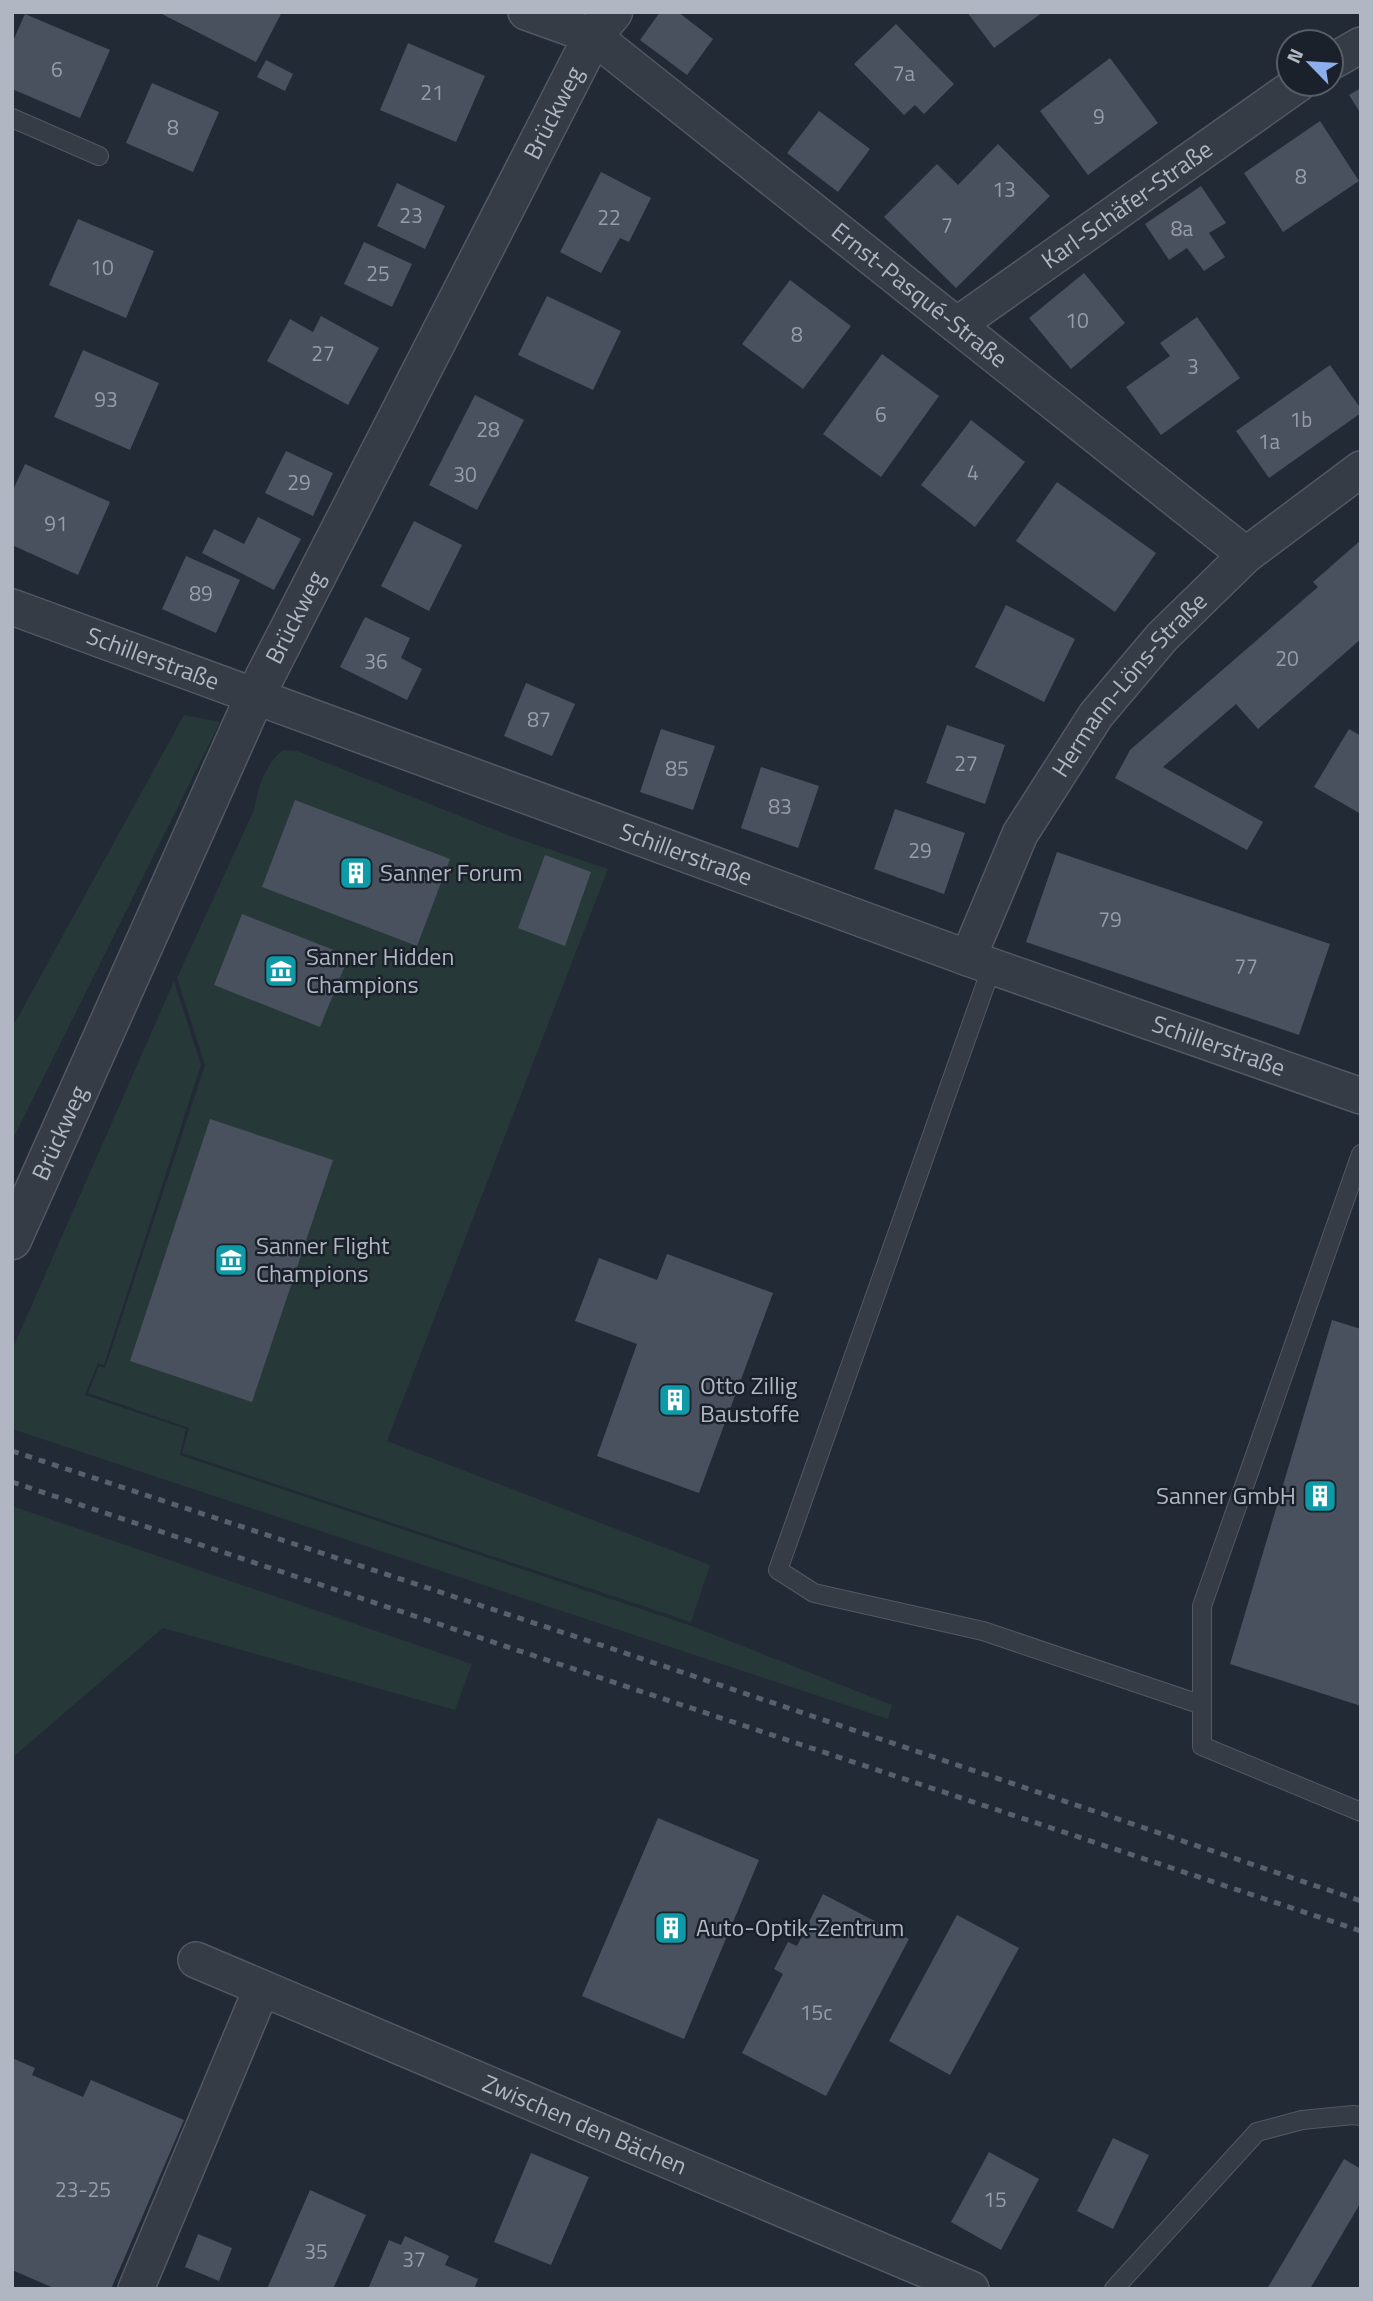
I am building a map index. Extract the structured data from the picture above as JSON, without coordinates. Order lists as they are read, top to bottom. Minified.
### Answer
{"streets":{"street":["Brückweg","Karl-Schäfer-Straße","Ernst-Pasqué-Straße","Schillerstraße","Hermann-Löns-Straße","Zwischen den Bächen"]},"crossings":[["Brückweg","Ernst-Pasqué-Straße"],["Brückweg","Schillerstraße"],["Karl-Schäfer-Straße","Ernst-Pasqué-Straße"],["Ernst-Pasqué-Straße","Hermann-Löns-Straße"],["Schillerstraße","Hermann-Löns-Straße"]],"places":{"building":["Sanner Forum","Otto Zillig Baustoffe","Sanner GmbH","Auto-Optik-Zentrum"],"museum":["Sanner Hidden Champions","Sanner Flight Champions"]},"house_numbers":["6","7a","21","9","8","8","13","23","22","7","8a","10","25","10","8","27","3","93","6","1b","28","1a","4","30","29","91","89","20","36","87","27","85","83","29","79","77","15c","23-25","15","35","37"],"north":"top left"}
